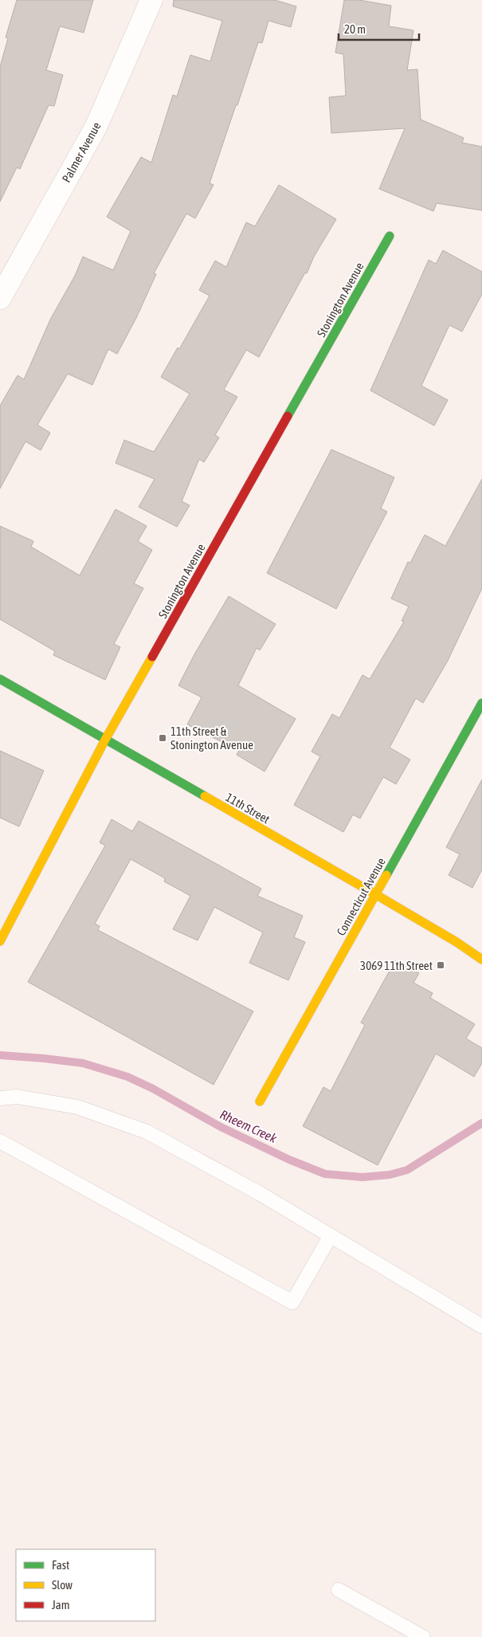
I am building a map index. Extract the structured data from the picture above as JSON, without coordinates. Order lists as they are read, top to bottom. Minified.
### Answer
{"streets":{"street":["Palmer Avenue","Stonington Avenue","11th Street","Connecticut Avenue"]},"crossings":[["Stonington Avenue","11th Street"],["11th Street","Connecticut Avenue"]],"water":["Rheem Creek"],"places":{"transit":["11th Street & Stonington Avenue","3069 11th Street"]},"legend":["Fast","Slow","Jam"],"scale_bar":"20 m"}
